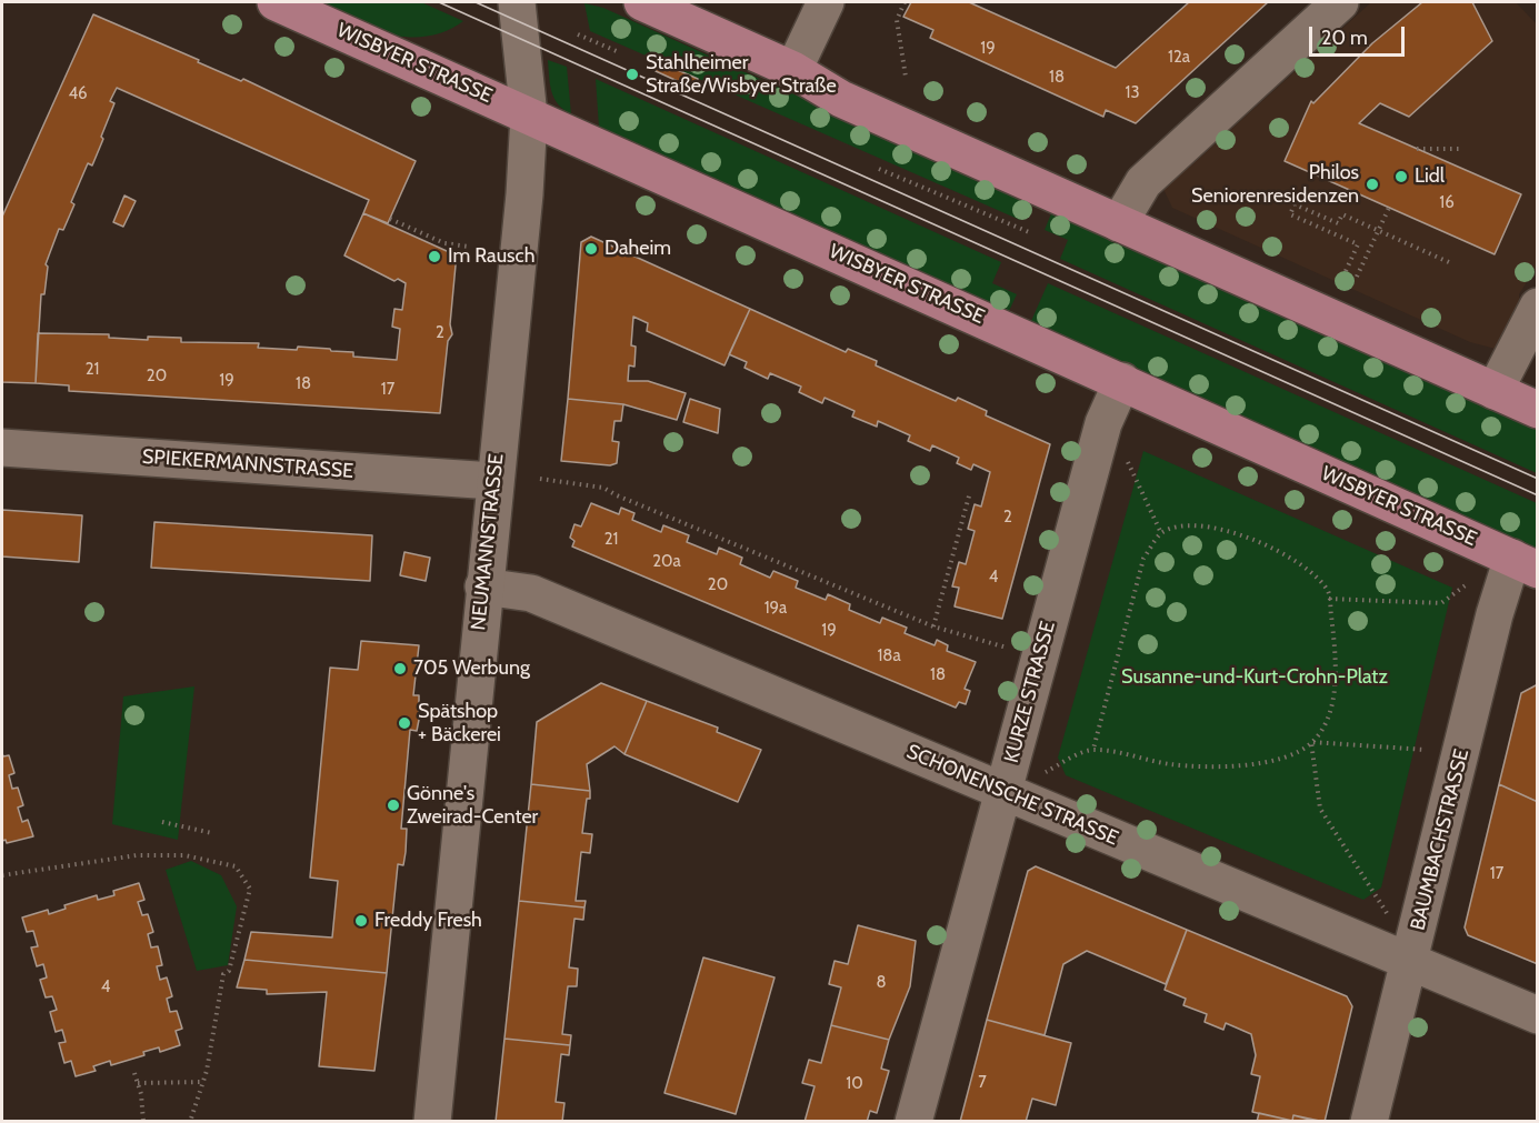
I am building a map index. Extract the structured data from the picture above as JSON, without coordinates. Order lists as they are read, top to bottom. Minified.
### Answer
{"streets":{"main road":["WISBYER STRASSE"],"street":["SPIEKERMANNSTRASSE","NEUMANNSTRASSE","KURZE STRASSE","SCHONENSCHE STRASSE","BAUMBACHSTRASSE"]},"crossings":[["WISBYER STRASSE","NEUMANNSTRASSE"],["WISBYER STRASSE","KURZE STRASSE"],["WISBYER STRASSE","BAUMBACHSTRASSE"],["SPIEKERMANNSTRASSE","NEUMANNSTRASSE"],["NEUMANNSTRASSE","SCHONENSCHE STRASSE"],["KURZE STRASSE","SCHONENSCHE STRASSE"],["SCHONENSCHE STRASSE","BAUMBACHSTRASSE"]],"parks":["Susanne-und-Kurt-Crohn-Platz"],"places":["Stahlheimer Straße/Wisbyer Straße","Lidl","Philos Seniorenresidenzen","Daheim","Im Rausch","705 Werbung","Spätshop + Bäckerei","Gönne's Zweirad-Center","Freddy Fresh"],"house_numbers":["19","12a","18","13","46","16","2","21","20","19","18","17","2","21","20a","4","20","19a","19","18a","18","17","8","4","7","10"],"scale_bar":"20 m"}
